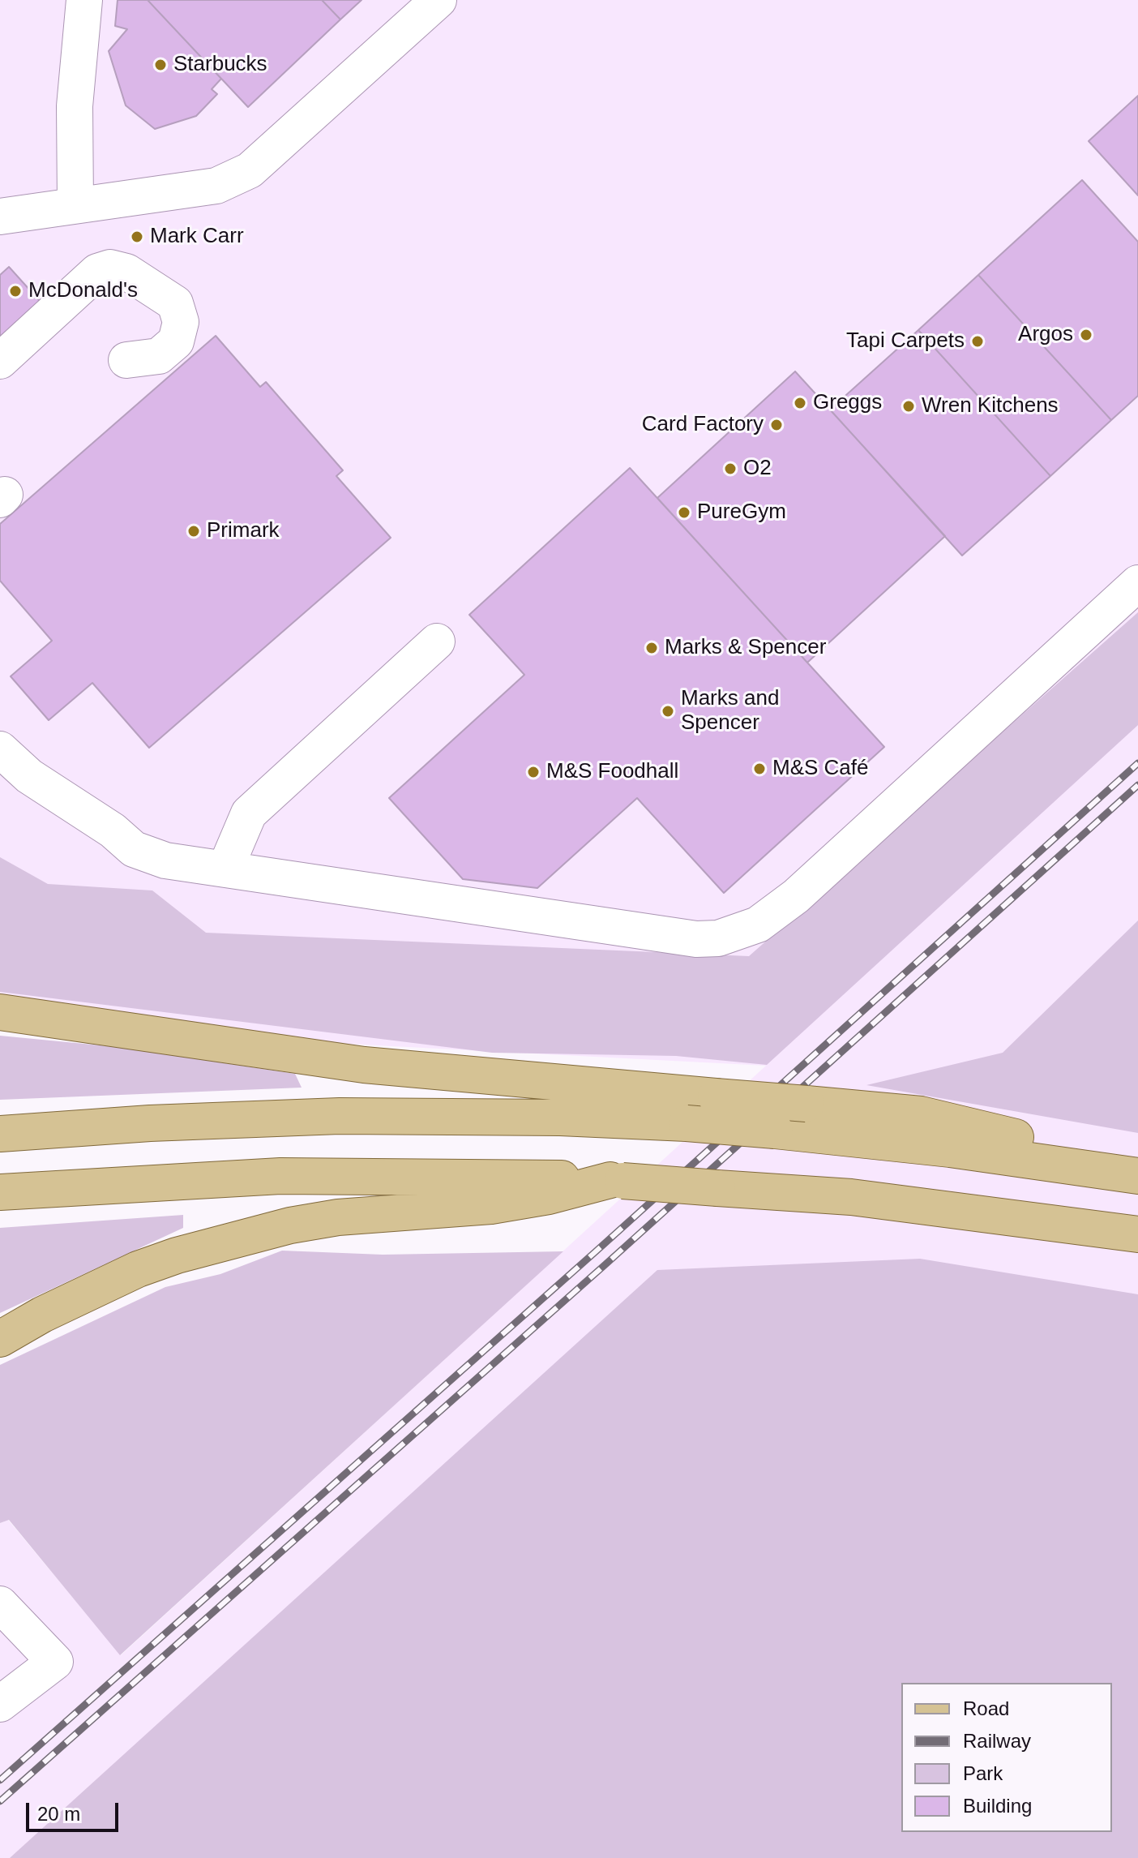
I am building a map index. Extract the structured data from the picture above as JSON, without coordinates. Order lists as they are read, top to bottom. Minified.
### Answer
{"places":["Starbucks","Mark Carr","McDonald's","Argos","Tapi Carpets","Greggs","Wren Kitchens","Card Factory","O2","PureGym","Primark","Marks & Spencer","Marks and Spencer","M&S Café","M&S Foodhall"],"legend":["Road","Railway","Park","Building"],"scale_bar":"20 m"}
